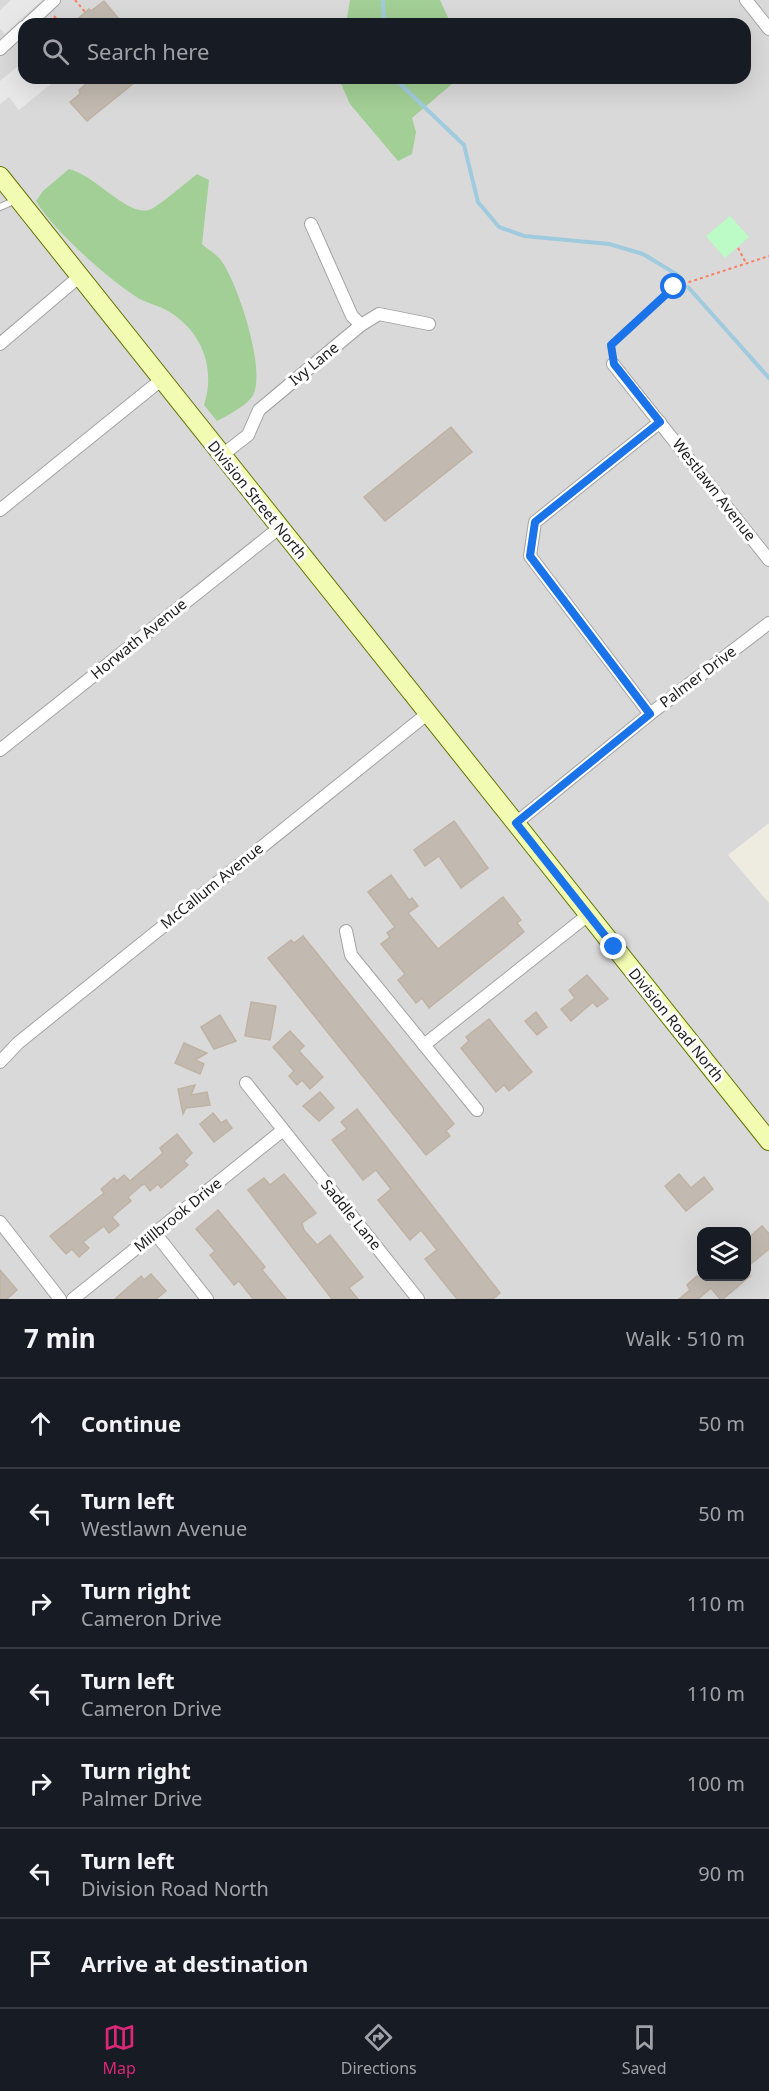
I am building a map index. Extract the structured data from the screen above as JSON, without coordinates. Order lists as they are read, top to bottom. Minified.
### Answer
{"streets":{"main road":["Division Street North","Division Road North"],"street":["Ivy Lane","Westlawn Avenue","Horwath Avenue","Palmer Drive","McCallum Avenue","Millbrook Drive","Saddle Lane"]},"crossings":[["Ivy Lane","Division Street North"],["Division Street North","Horwath Avenue"],["Division Street North","Palmer Drive"],["Division Street North","McCallum Avenue"],["Division Street North","Division Road North"],["Palmer Drive","Division Road North"],["Millbrook Drive","Saddle Lane"]],"page":{"search":"Search here","heading":["7 min","Walk · 510 m"],"list":[["Continue","50 m"],["Turn left","Westlawn Avenue","50 m"],["Turn right","Cameron Drive","110 m"],["Turn left","Cameron Drive","110 m"],["Turn right","Palmer Drive","100 m"],["Turn left","Division Road North","90 m"],"Arrive at destination"],"nav":["Map","Directions","Saved"]}}
